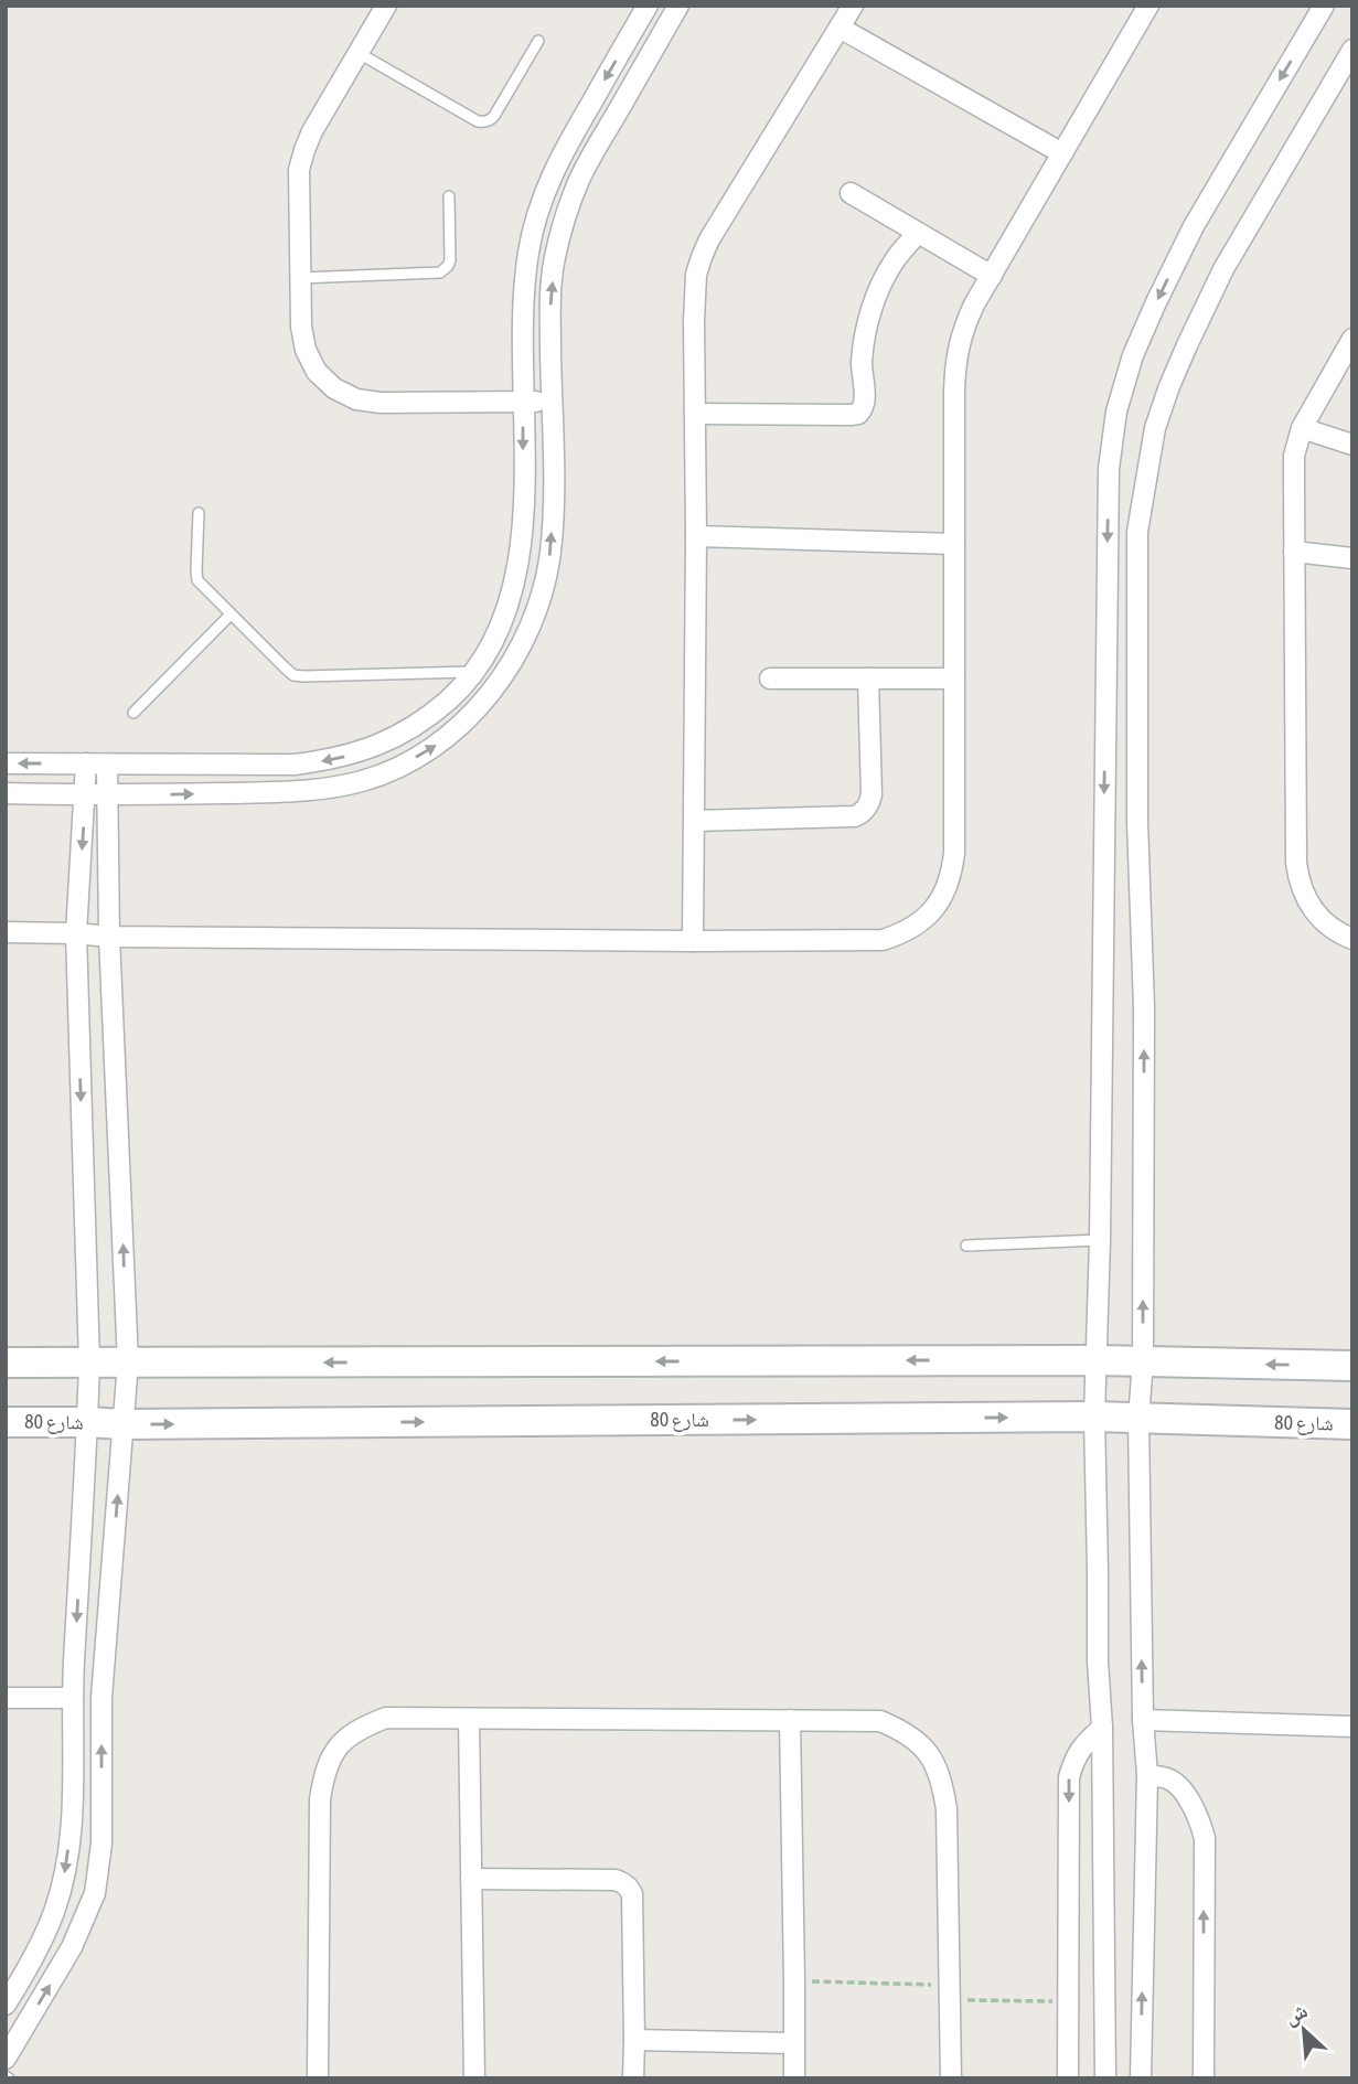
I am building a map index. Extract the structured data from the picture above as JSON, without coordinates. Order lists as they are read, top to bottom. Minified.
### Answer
{"streets":{"street":["شارع 80"]},"north":"top left"}
